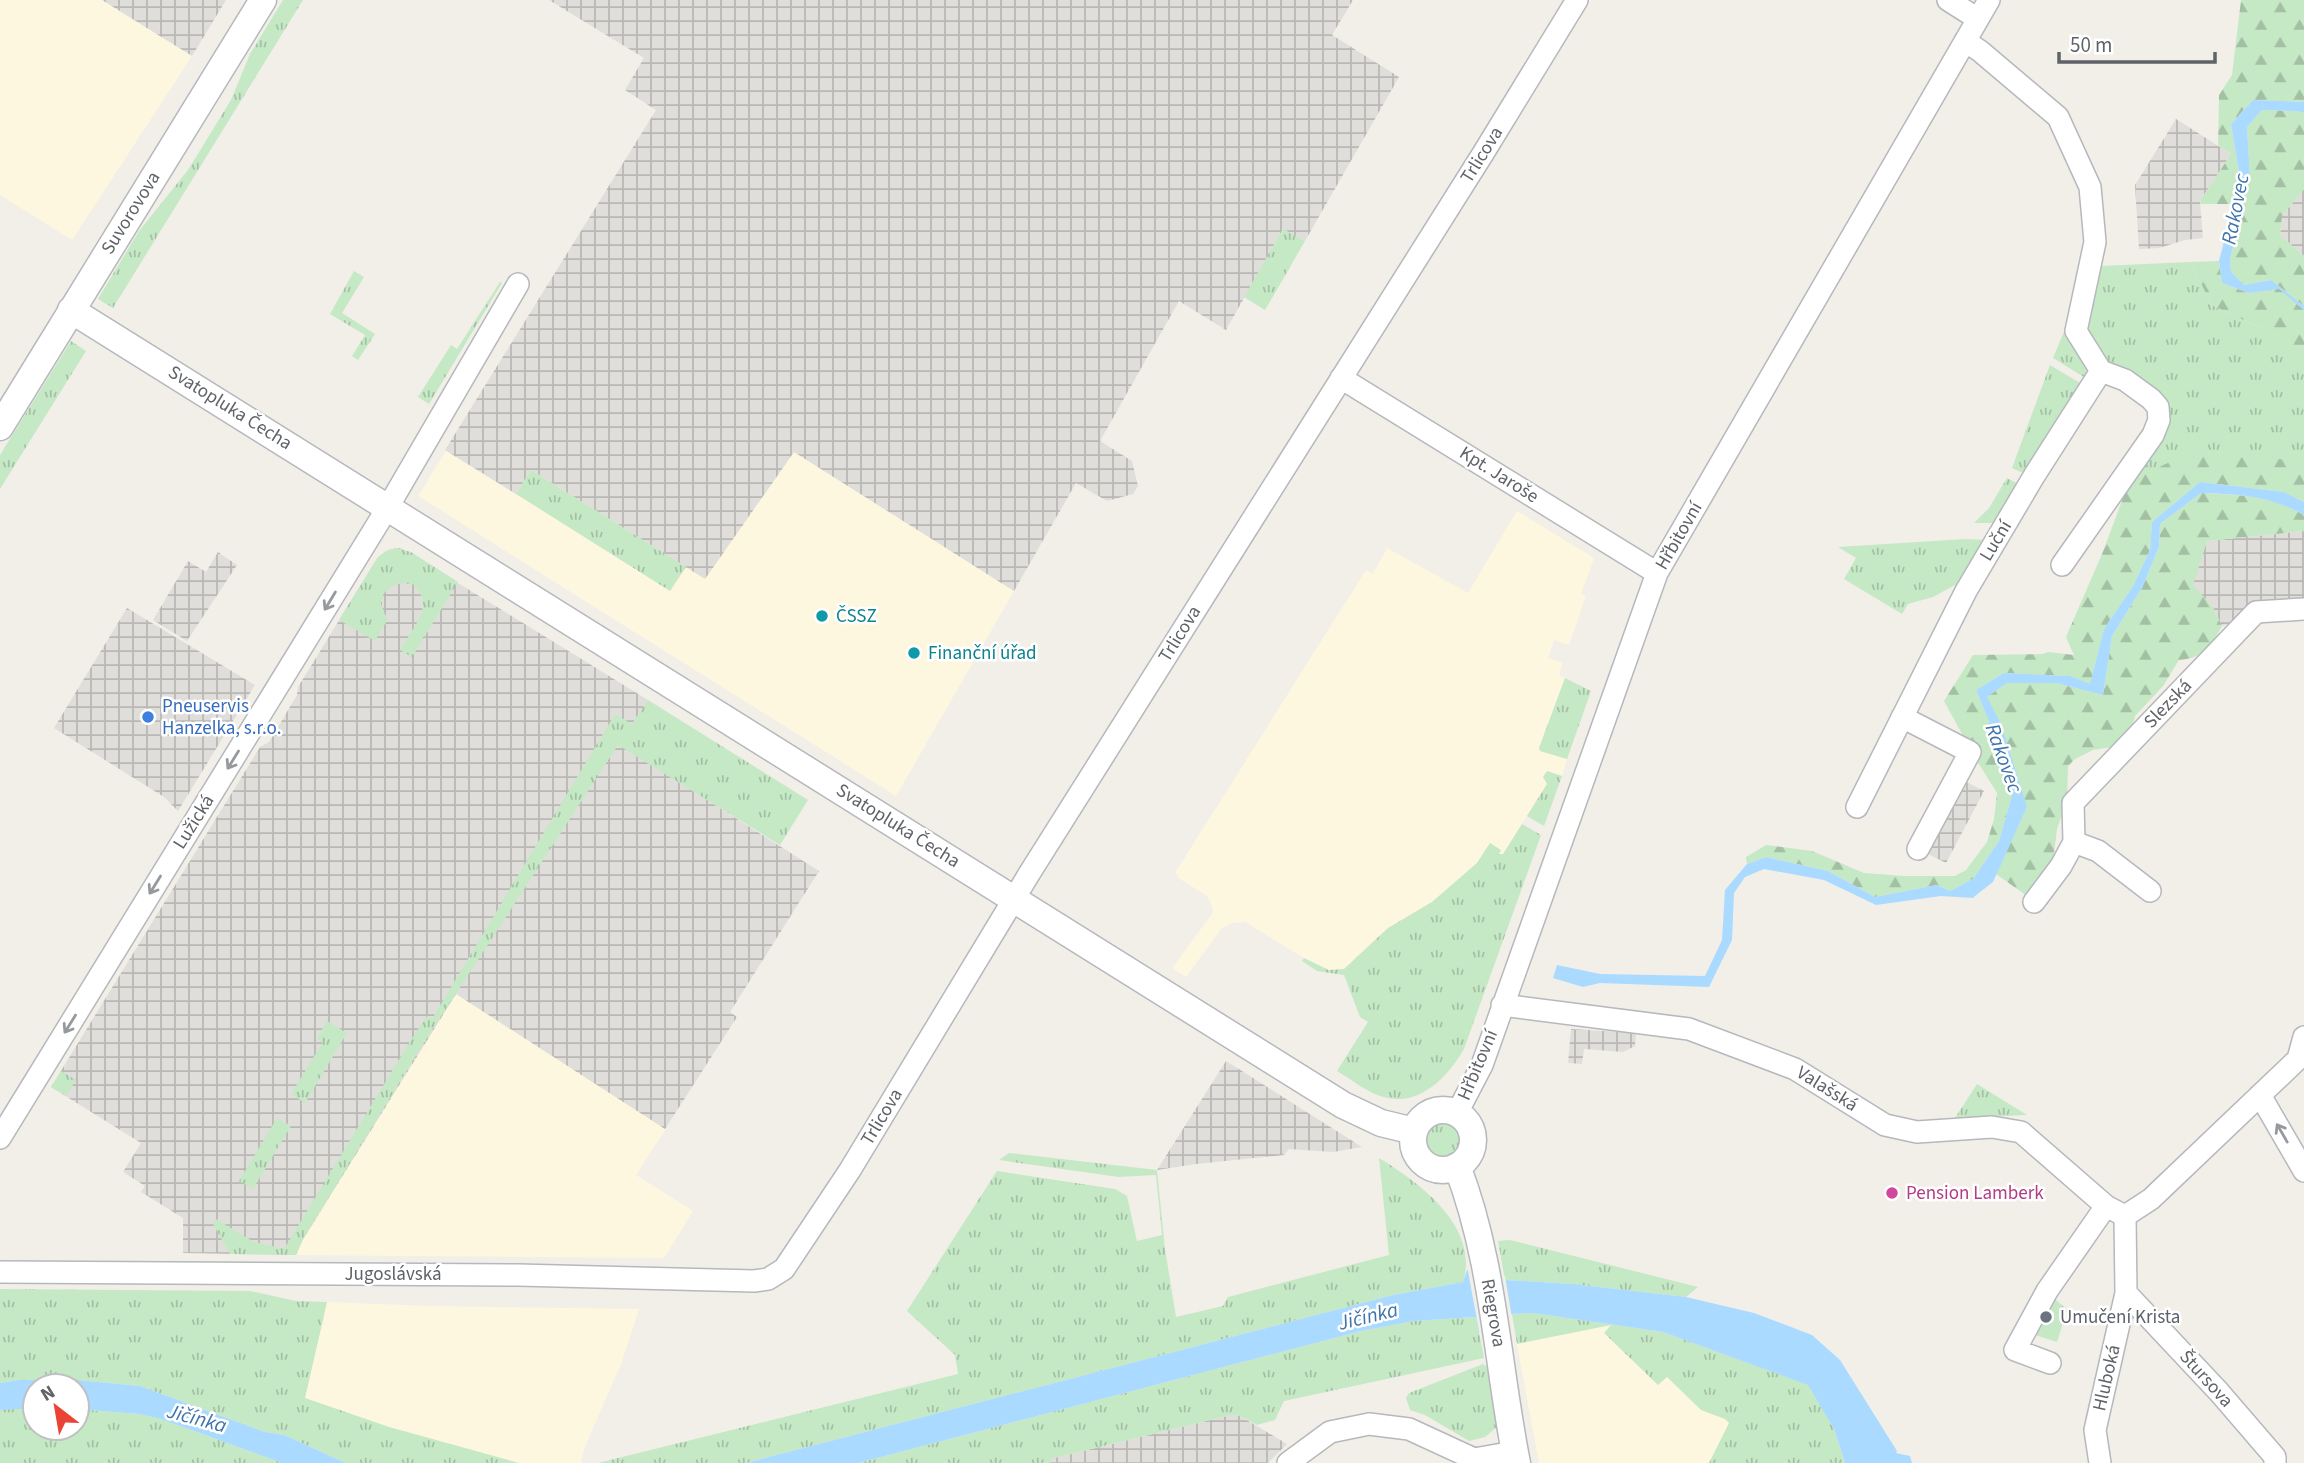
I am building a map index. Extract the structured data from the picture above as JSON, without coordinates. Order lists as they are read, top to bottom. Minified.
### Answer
{"streets":{"street":["Trlicova","Suvorovova","Svatopluka Čecha","Kpt. Jaroše","Hřbitovní","Luční","Slezská","Lužická","Valašská","Jugoslávská","Riegrova","Hluboká","Štursova"]},"crossings":[["Trlicova","Svatopluka Čecha"],["Trlicova","Kpt. Jaroše"],["Trlicova","Jugoslávská"],["Suvorovova","Svatopluka Čecha"],["Svatopluka Čecha","Hřbitovní"],["Svatopluka Čecha","Lužická"],["Svatopluka Čecha","Riegrova"],["Kpt. Jaroše","Hřbitovní"],["Hřbitovní","Valašská"],["Hřbitovní","Riegrova"],["Hluboká","Štursova"]],"one_way":["Lužická"],"water":["Rakovec","Jičínka"],"places":["ČSSZ","Finanční úřad","Pneuservis Hanzelka, s.r.o.","Pension Lamberk","Umučení Krista"],"scale_bar":"50 m","north":"top left"}
